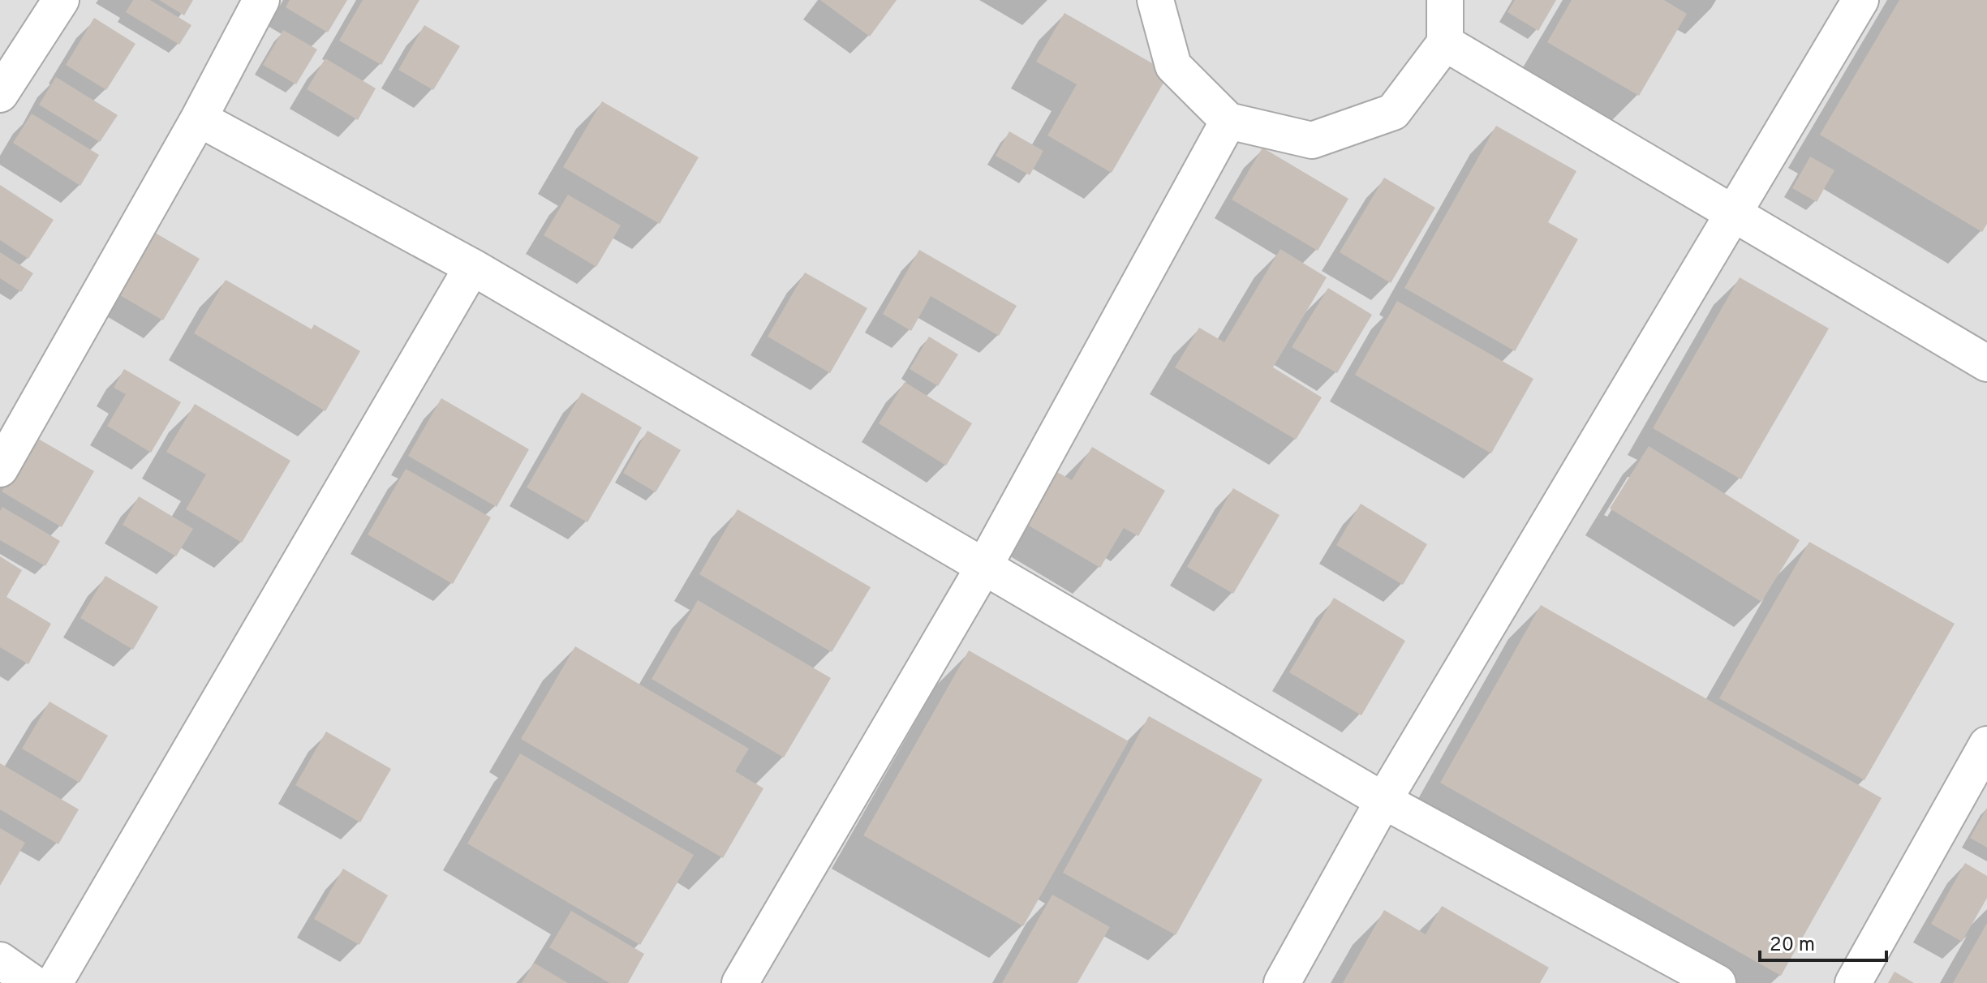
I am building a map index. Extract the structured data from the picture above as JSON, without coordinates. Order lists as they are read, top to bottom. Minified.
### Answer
{"scale_bar":"20 m"}
